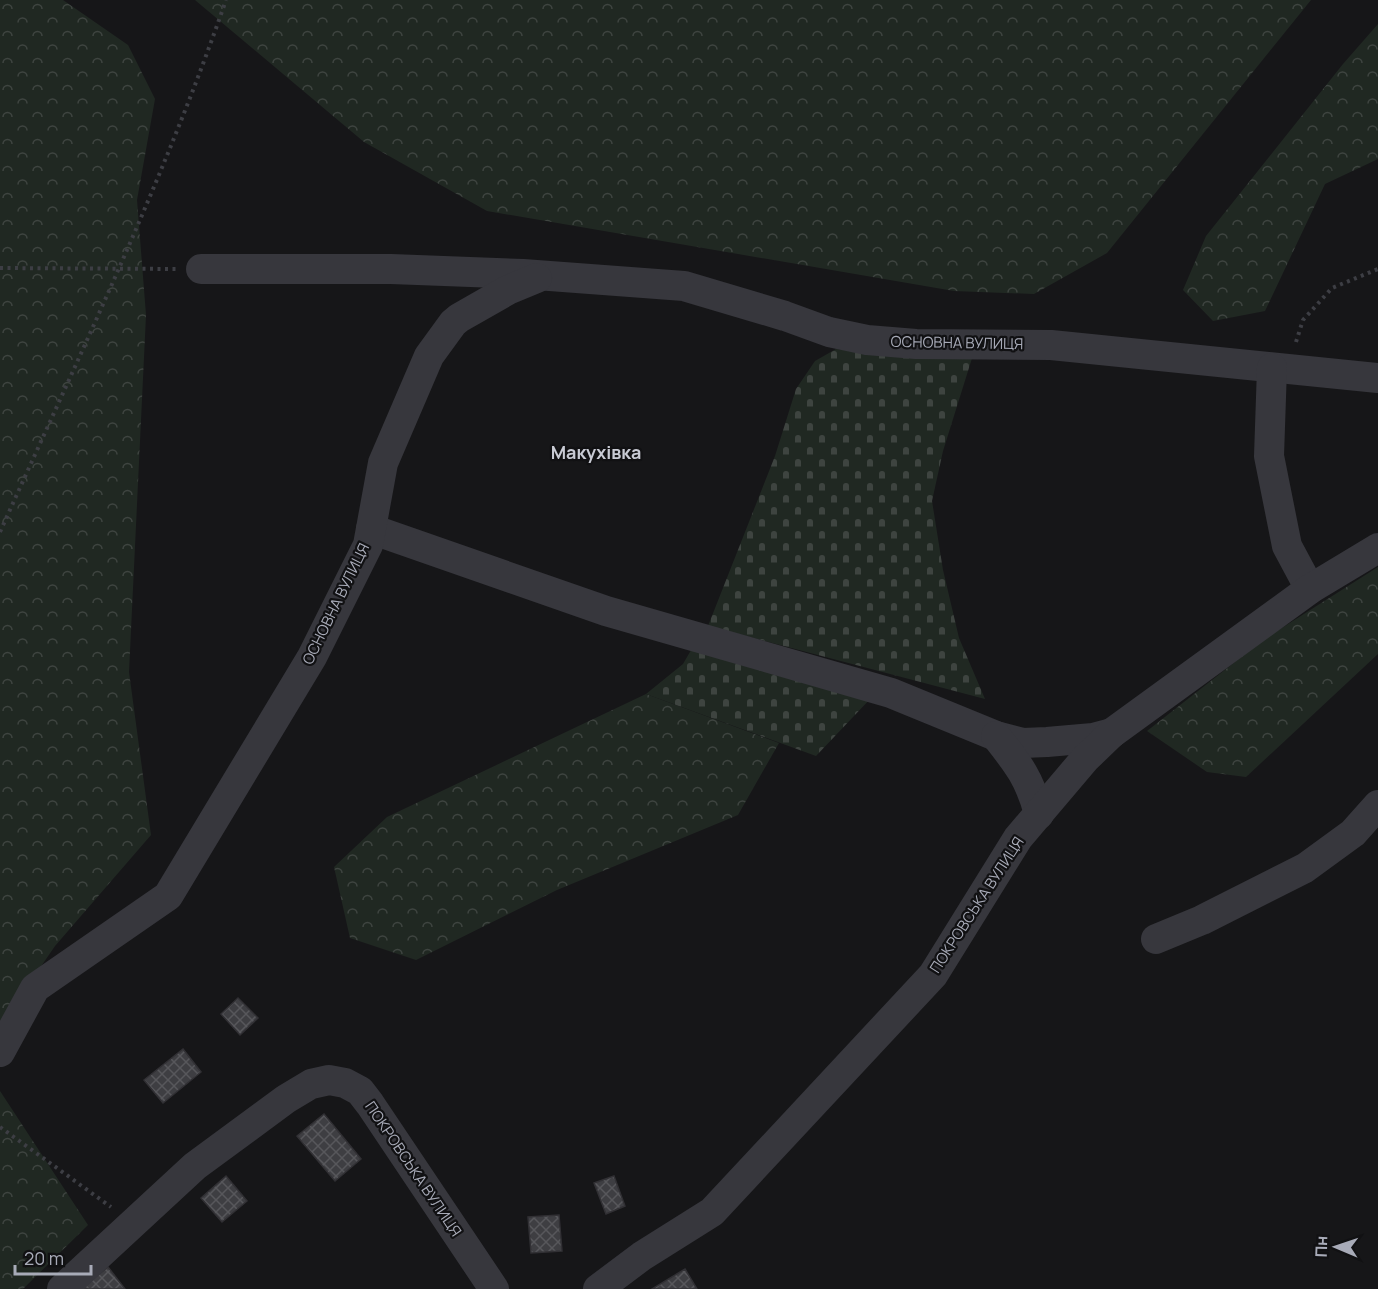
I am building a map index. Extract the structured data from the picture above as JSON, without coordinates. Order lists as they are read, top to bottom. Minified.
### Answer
{"streets":{"street":["ОСНОВНА ВУЛИЦЯ","ПОКРОВСЬКА ВУЛИЦЯ"]},"districts":["Макухівка"],"scale_bar":"20 m","north":"left"}
